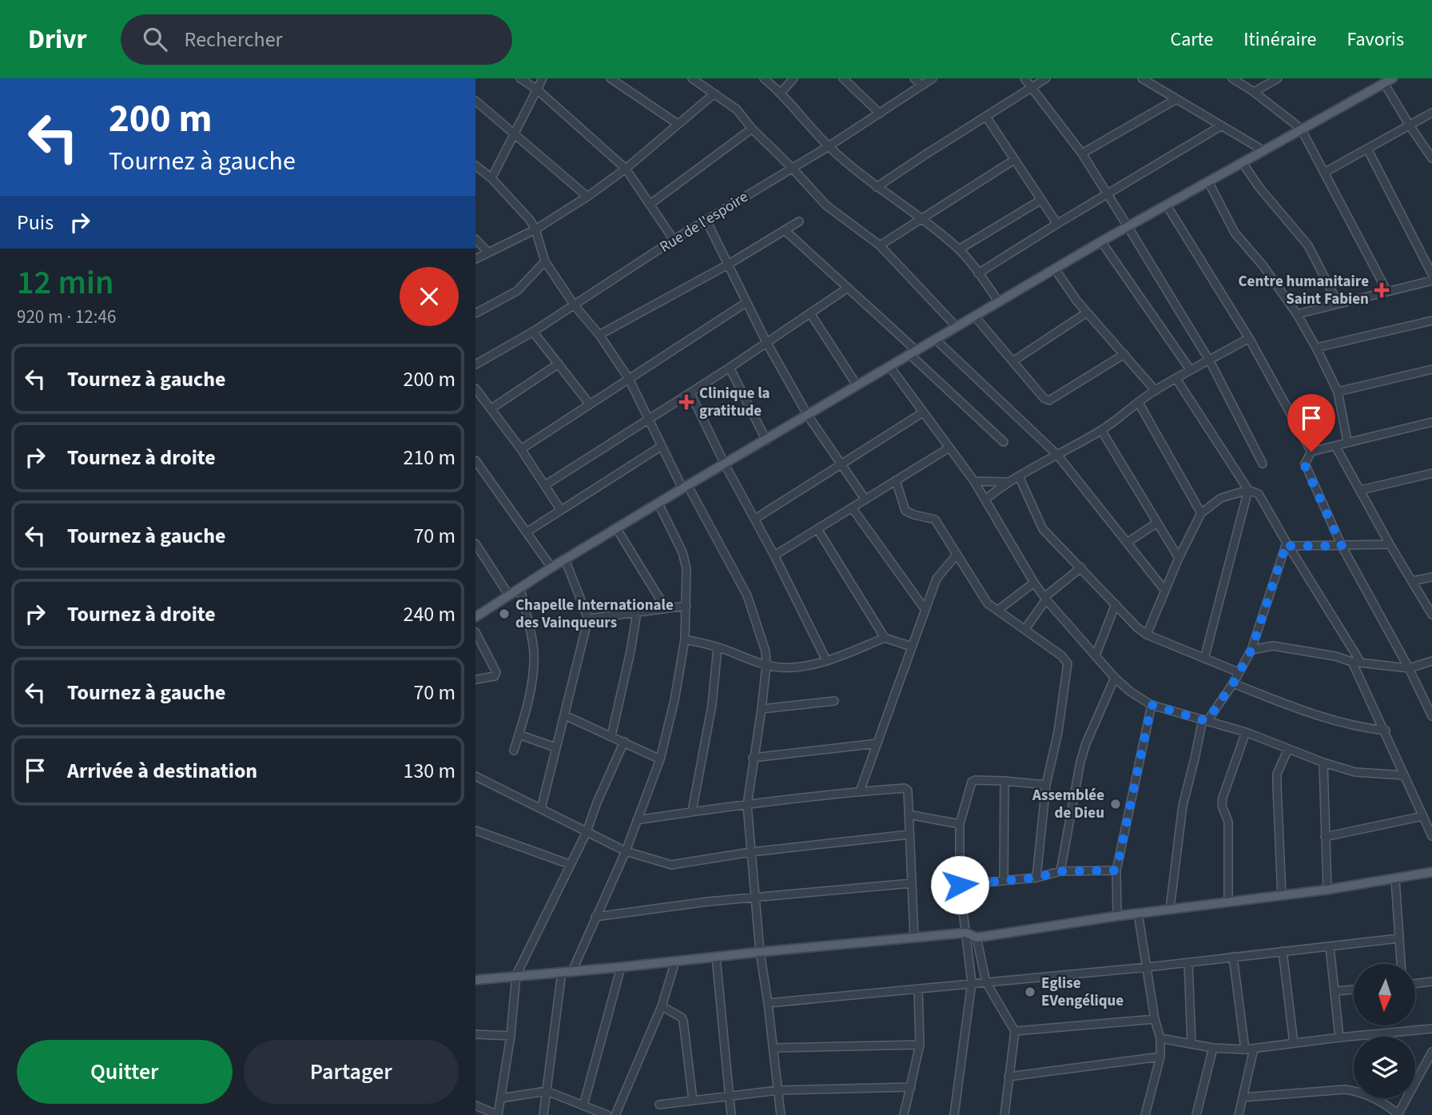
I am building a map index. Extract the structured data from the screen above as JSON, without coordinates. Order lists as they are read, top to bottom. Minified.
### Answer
{"streets":{"street":["Rue de l'espoire"]},"places":{"health":["Centre humanitaire Saint Fabien","Clinique la gratitude"],"other":["Chapelle Internationale des Vainqueurs","Assemblée de Dieu","Eglise EVengélique"]},"north":"bottom","page":{"header":"Drivr","search":"Rechercher","nav":["Carte","Itinéraire","Favoris"],"turn":["200 m","Tournez à gauche"],"then":"Puis","heading":["12 min","920 m · 12:46"],"list":[{"name":"Tournez à gauche","value":"200 m"},{"name":"Tournez à droite","value":"210 m"},{"name":"Tournez à gauche","value":"70 m"},{"name":"Tournez à droite","value":"240 m"},{"name":"Tournez à gauche","value":"70 m"},{"name":"Arrivée à destination","value":"130 m"}],"buttons":["Quitter","Partager"]}}
